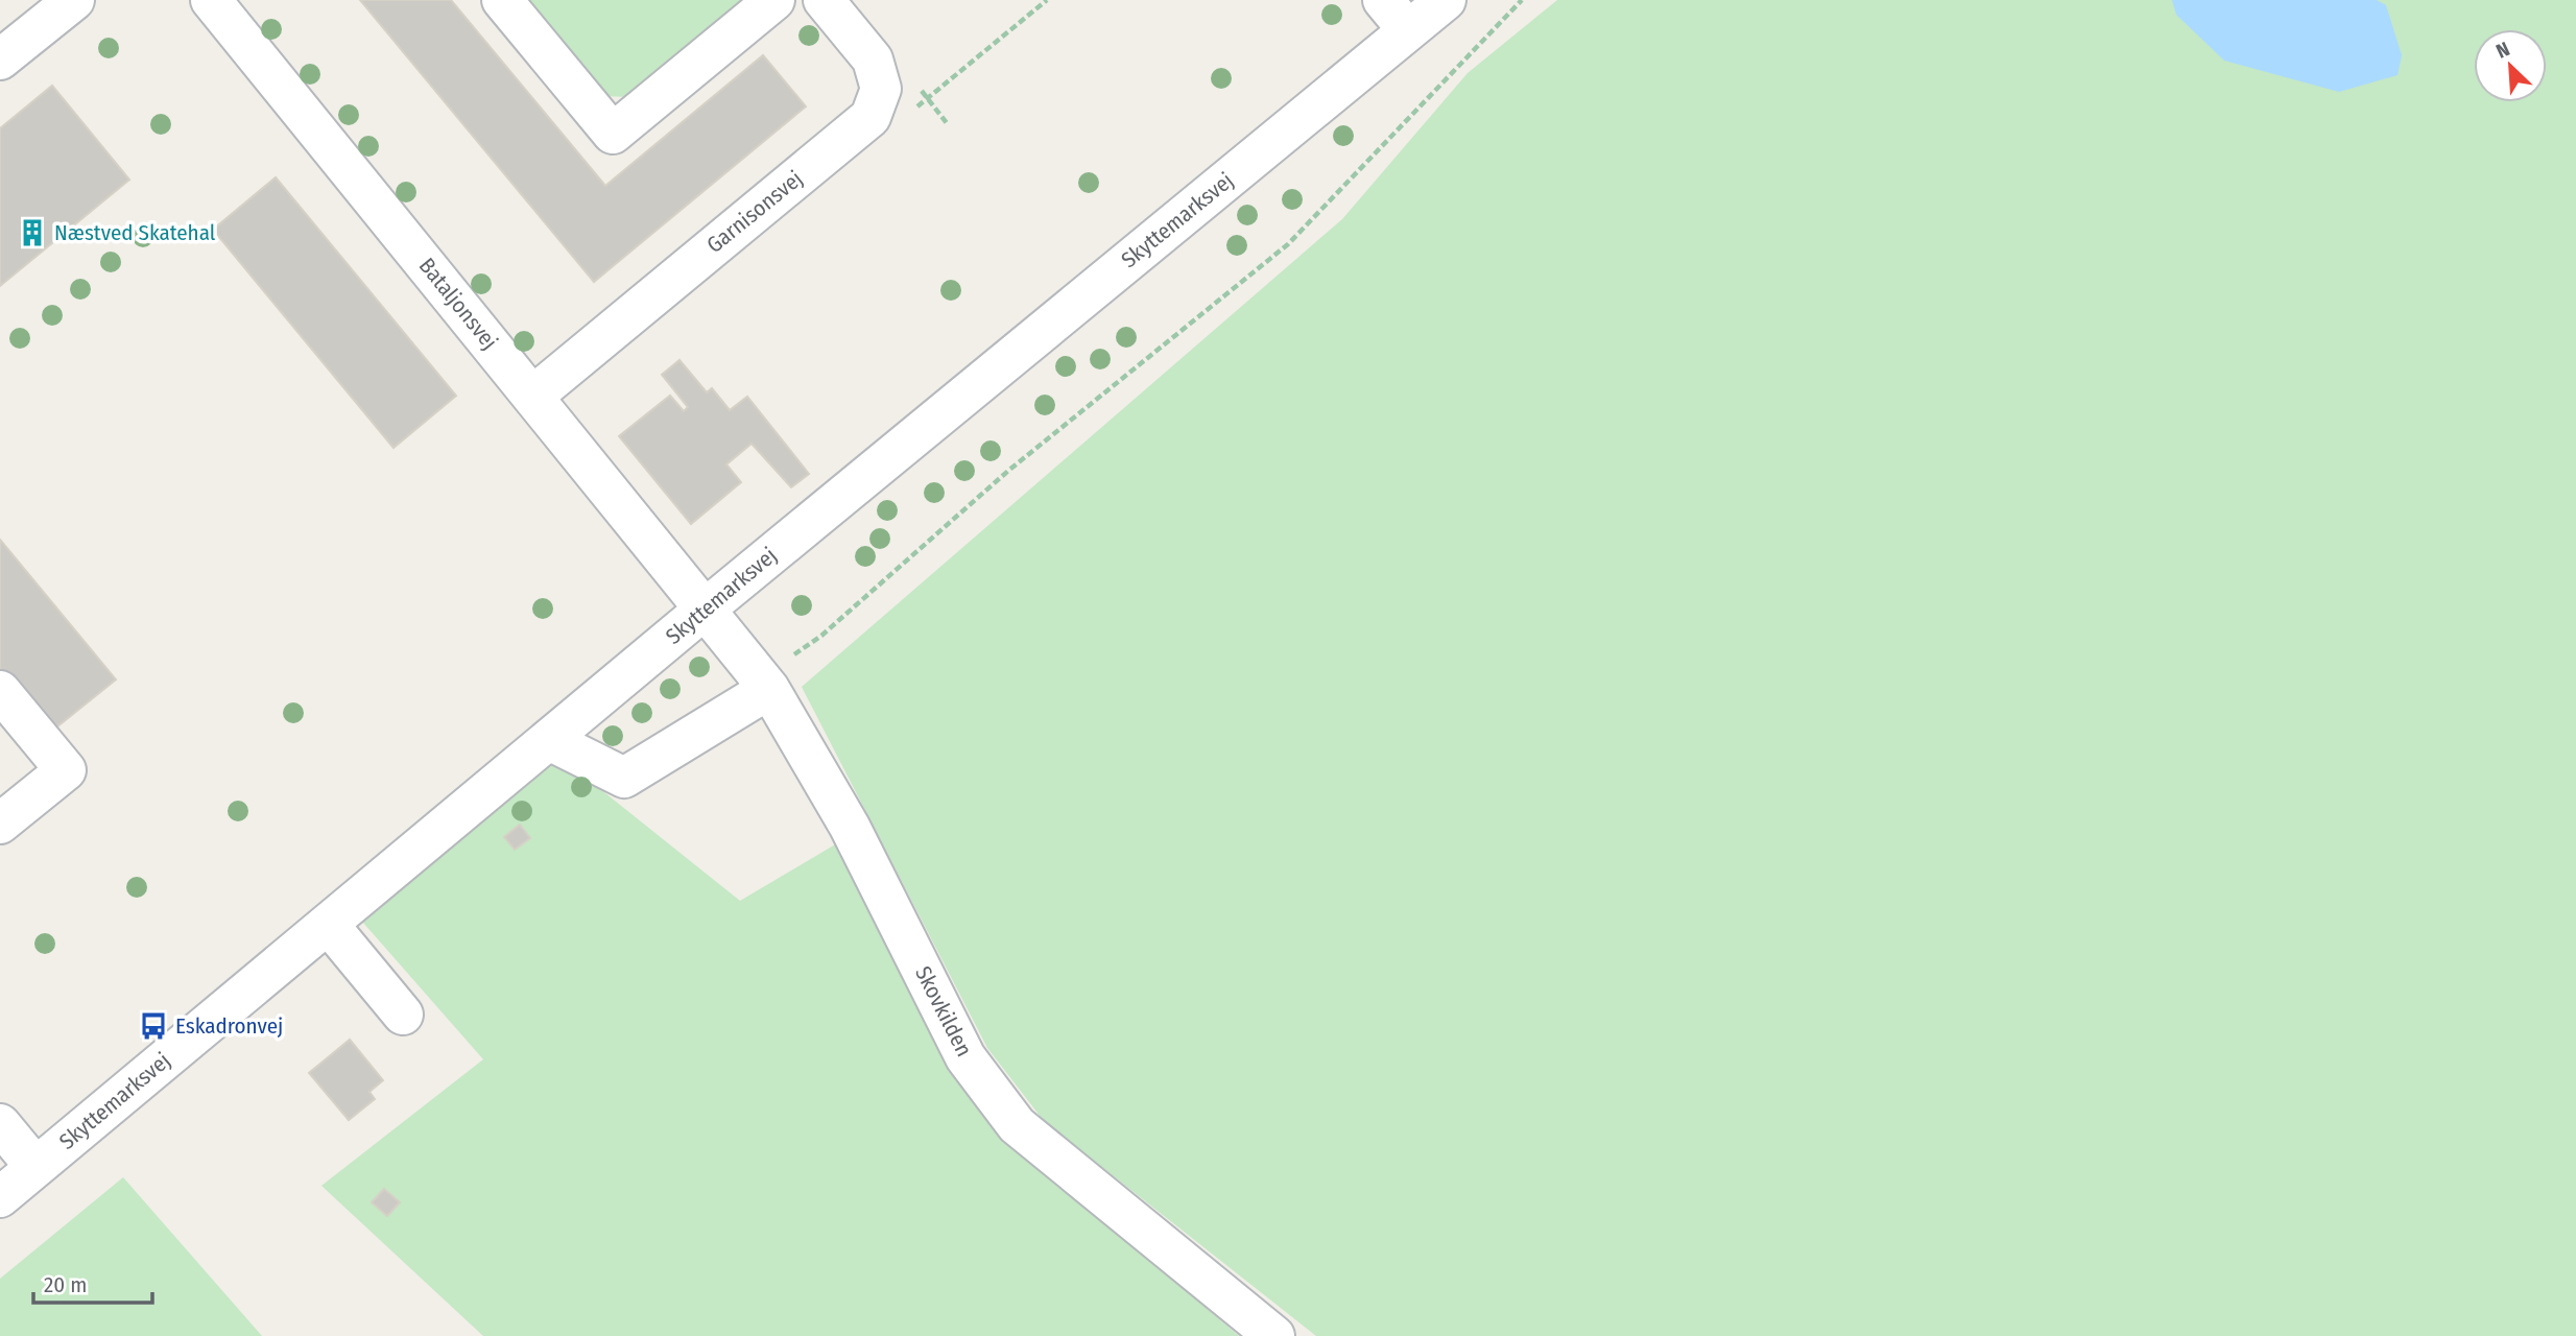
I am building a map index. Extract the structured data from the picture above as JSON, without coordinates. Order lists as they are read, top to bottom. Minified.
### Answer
{"streets":{"street":["Garnisonsvej","Skyttemarksvej","Bataljonsvej","Skovkilden"]},"crossings":[["Garnisonsvej","Bataljonsvej"],["Skyttemarksvej","Bataljonsvej"],["Skyttemarksvej","Skovkilden"],["Bataljonsvej","Skovkilden"]],"places":{"building":["Næstved Skatehal"],"bus stop":["Eskadronvej"]},"scale_bar":"20 m","north":"top left"}
